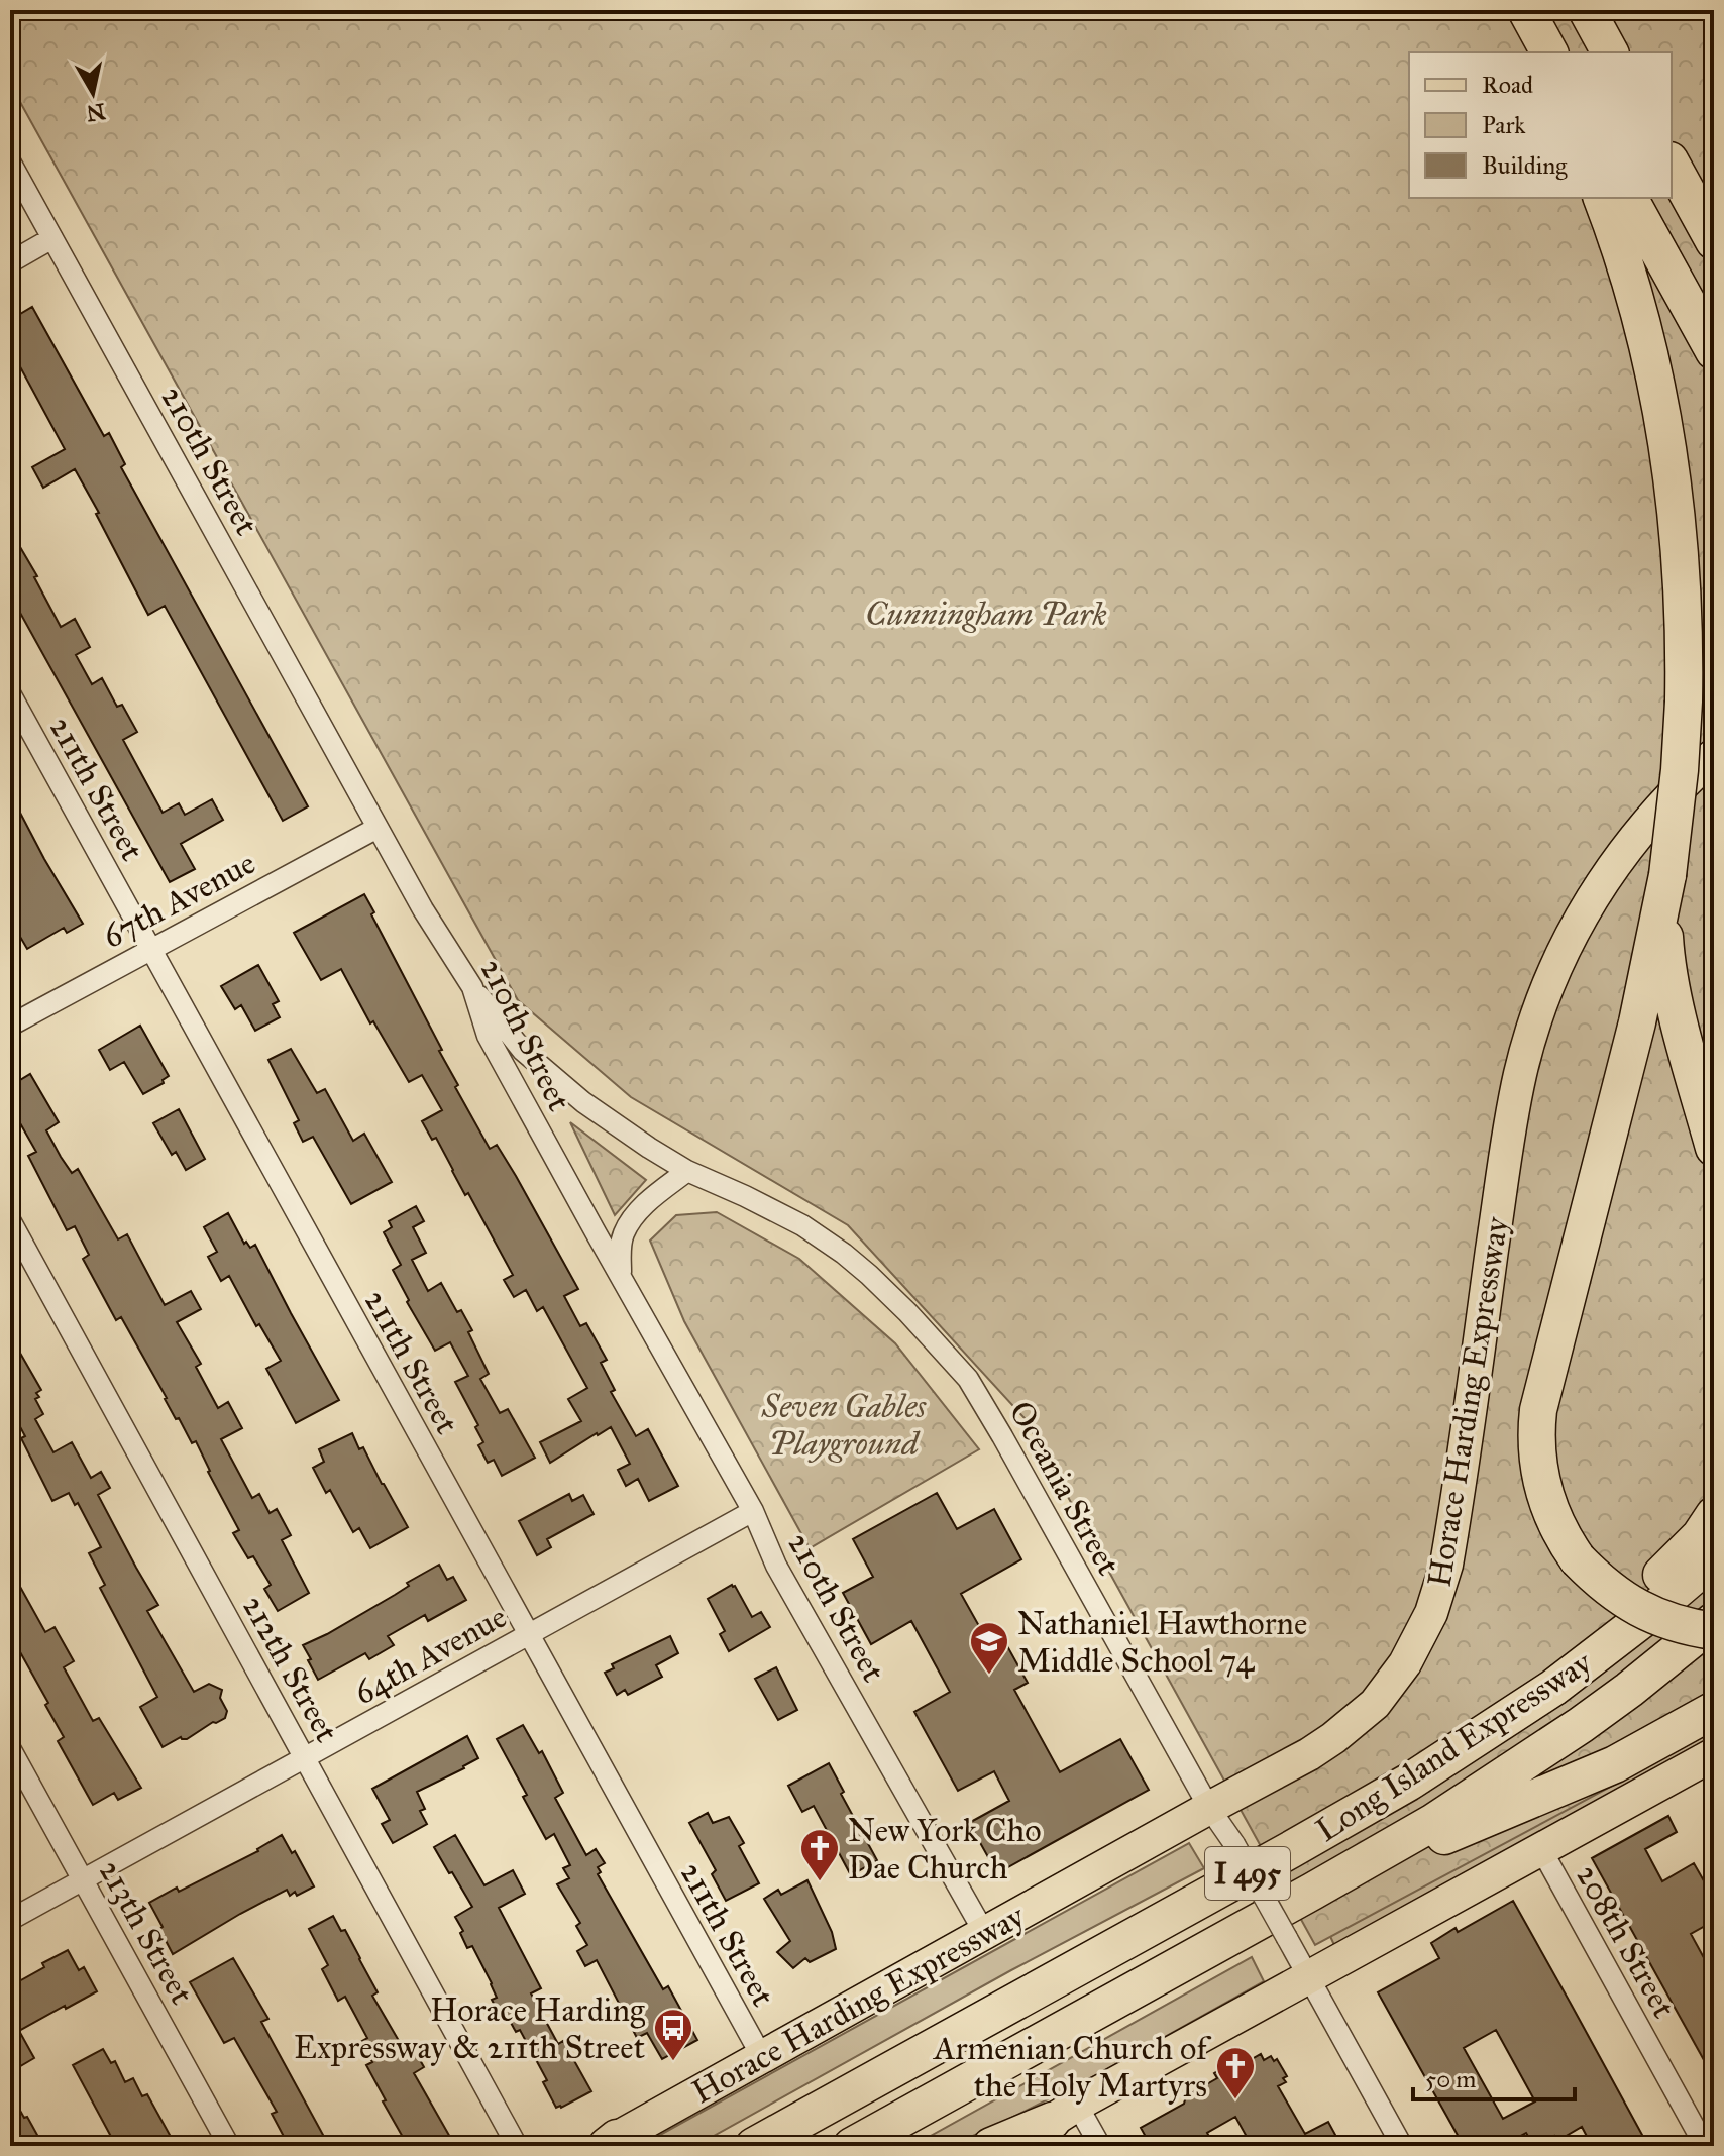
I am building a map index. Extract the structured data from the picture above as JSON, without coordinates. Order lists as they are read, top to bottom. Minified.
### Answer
{"streets":{"highway":["Long Island Expressway","I 495"],"main road":["Horace Harding Expressway"],"street":["210th Street","211th Street","67th Avenue","Oceania Street","64th Avenue","212th Street","213th Street","208th Street"]},"crossings":[["210th Street","67th Avenue"],["210th Street","Horace Harding Expressway"],["210th Street","Oceania Street"],["210th Street","64th Avenue"],["211th Street","67th Avenue"],["211th Street","Horace Harding Expressway"],["211th Street","64th Avenue"],["Horace Harding Expressway","Oceania Street"],["64th Avenue","212th Street"],["64th Avenue","213th Street"]],"parks":["Cunningham Park","Seven Gables Playground"],"places":{"school or university":["Nathaniel Hawthorne Middle School 74"],"church":["New York Cho Dae Church","Armenian Church of the Holy Martyrs"],"bus stop":["Horace Harding Expressway & 211th Street"]},"legend":["Road","Park","Building"],"scale_bar":"50 m","north":"bottom"}
